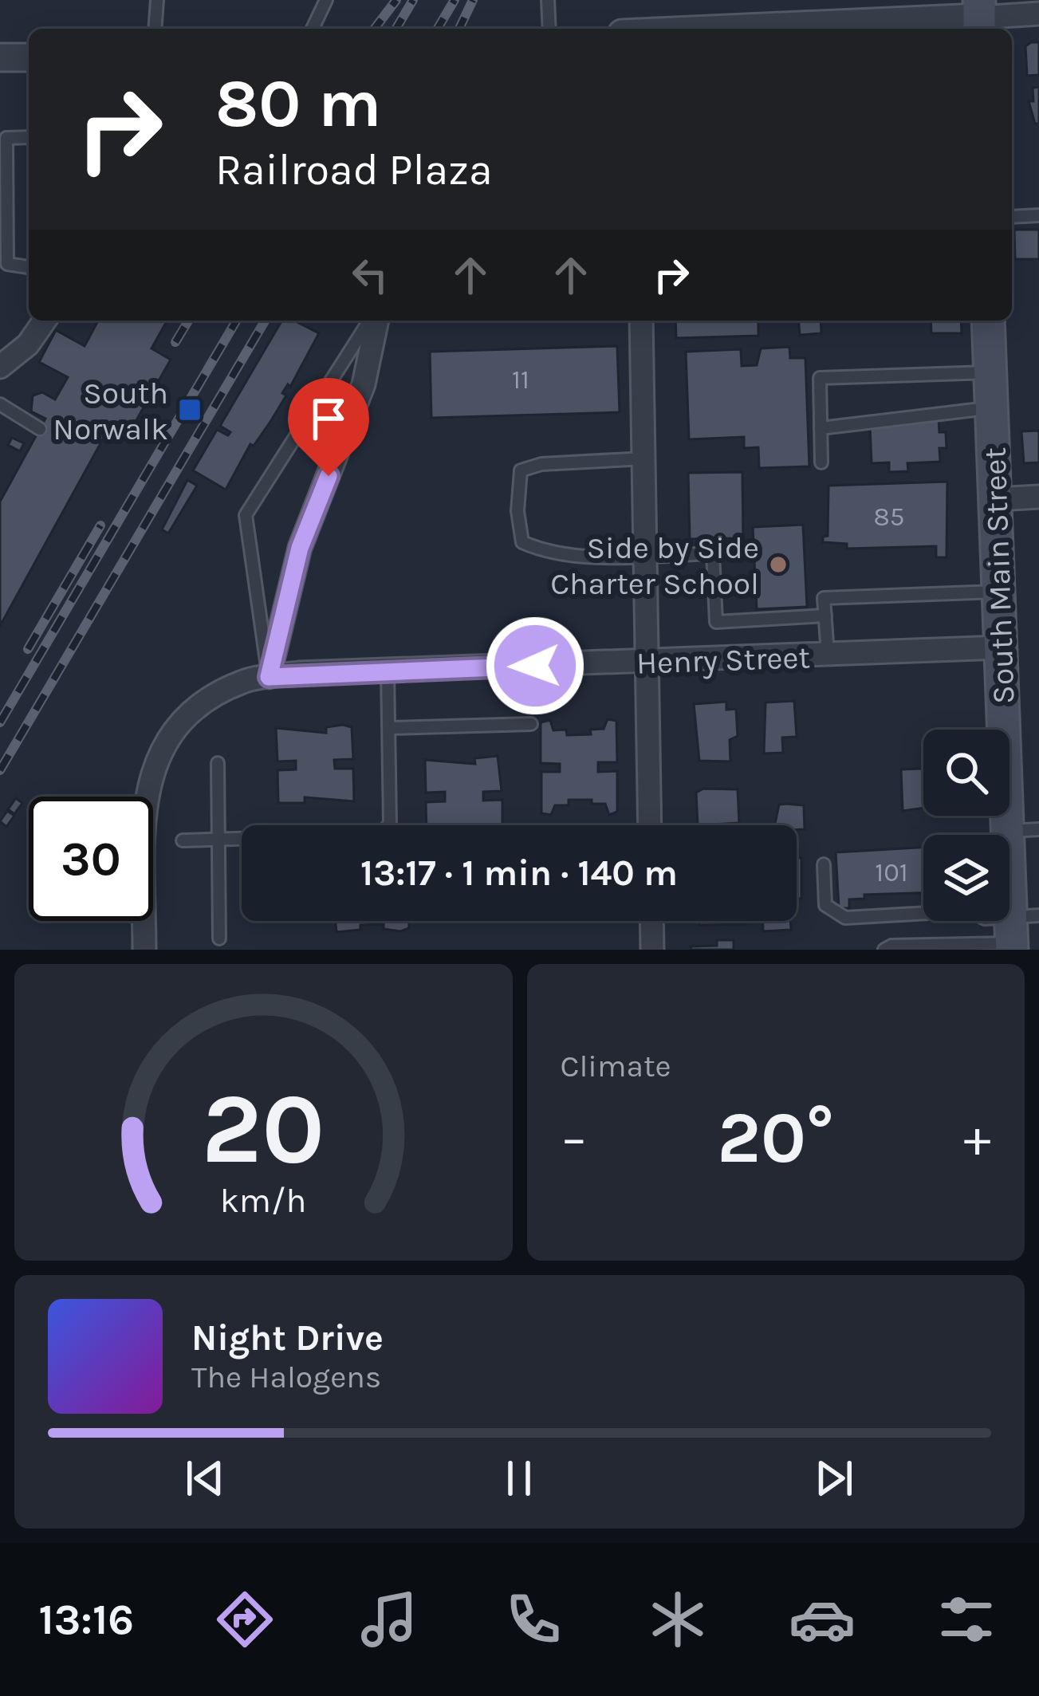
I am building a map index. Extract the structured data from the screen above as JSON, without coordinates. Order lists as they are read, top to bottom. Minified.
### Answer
{"streets":{"main road":["South Main Street"],"street":["Henry Street"]},"crossings":[["South Main Street","Henry Street"]],"places":{"transit":["South Norwalk"],"other":["Side by Side Charter School"]},"house_numbers":["11","85","101"],"page":{"turn":["80 m","Railroad Plaza"],"limit":"30","trip":"13:17 · 1 min · 140 m","tile":"Climate","heat":["−","20°","+"],"song":["Night Drive","The Halogens"],"tabs":"13:16","gauge":["20","km/h"]}}
